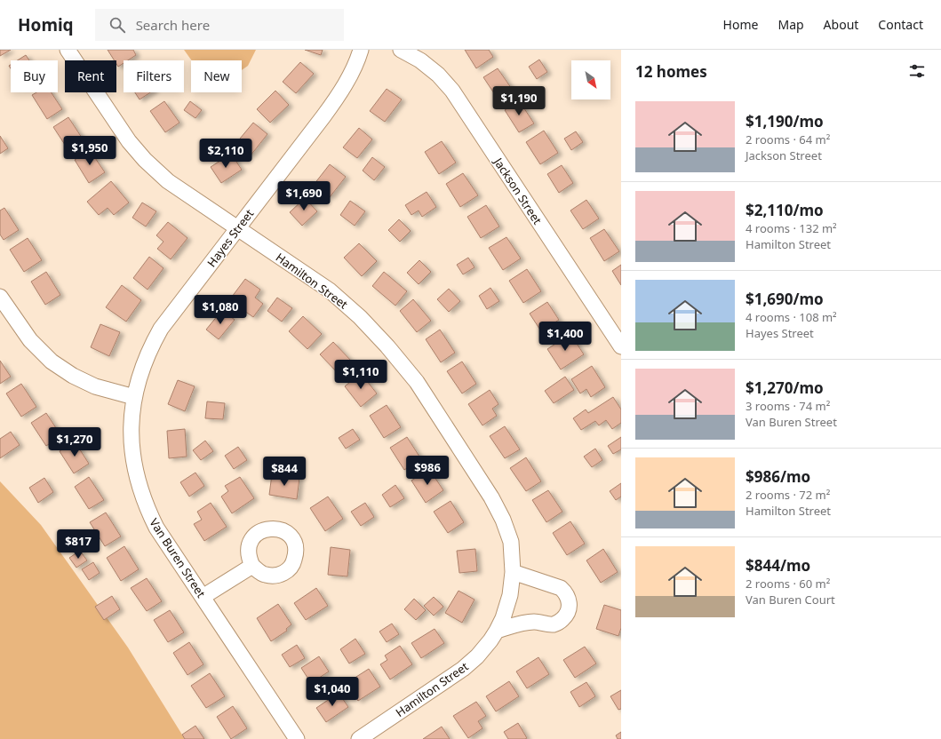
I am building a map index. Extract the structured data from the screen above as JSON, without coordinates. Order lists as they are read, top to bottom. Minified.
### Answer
{"streets":{"street":["Jackson Street","Hayes Street","Hamilton Street","Van Buren Street"]},"crossings":[["Hayes Street","Hamilton Street"],["Hayes Street","Van Buren Street"]],"north":"bottom right","page":{"header":"Homiq","search":"Search here","nav":["Home","Map","About","Contact"],"heading":"12 homes","chip":["Buy","Rent","Filters","New"],"price":["$1,190","$1,950","$2,110","$1,690","$1,080","$1,400","$1,110","$1,270","$986","$844","$817","$1,040"],"list":[{"name":"$1,190/mo","note":"2 rooms · 64 m² · Jackson Street"},{"name":"$2,110/mo","note":"4 rooms · 132 m² · Hamilton Street"},{"name":"$1,690/mo","note":"4 rooms · 108 m² · Hayes Street"},{"name":"$1,270/mo","note":"3 rooms · 74 m² · Van Buren Street"},{"name":"$986/mo","note":"2 rooms · 72 m² · Hamilton Street"},{"name":"$844/mo","note":"2 rooms · 60 m² · Van Buren Court"}]}}
